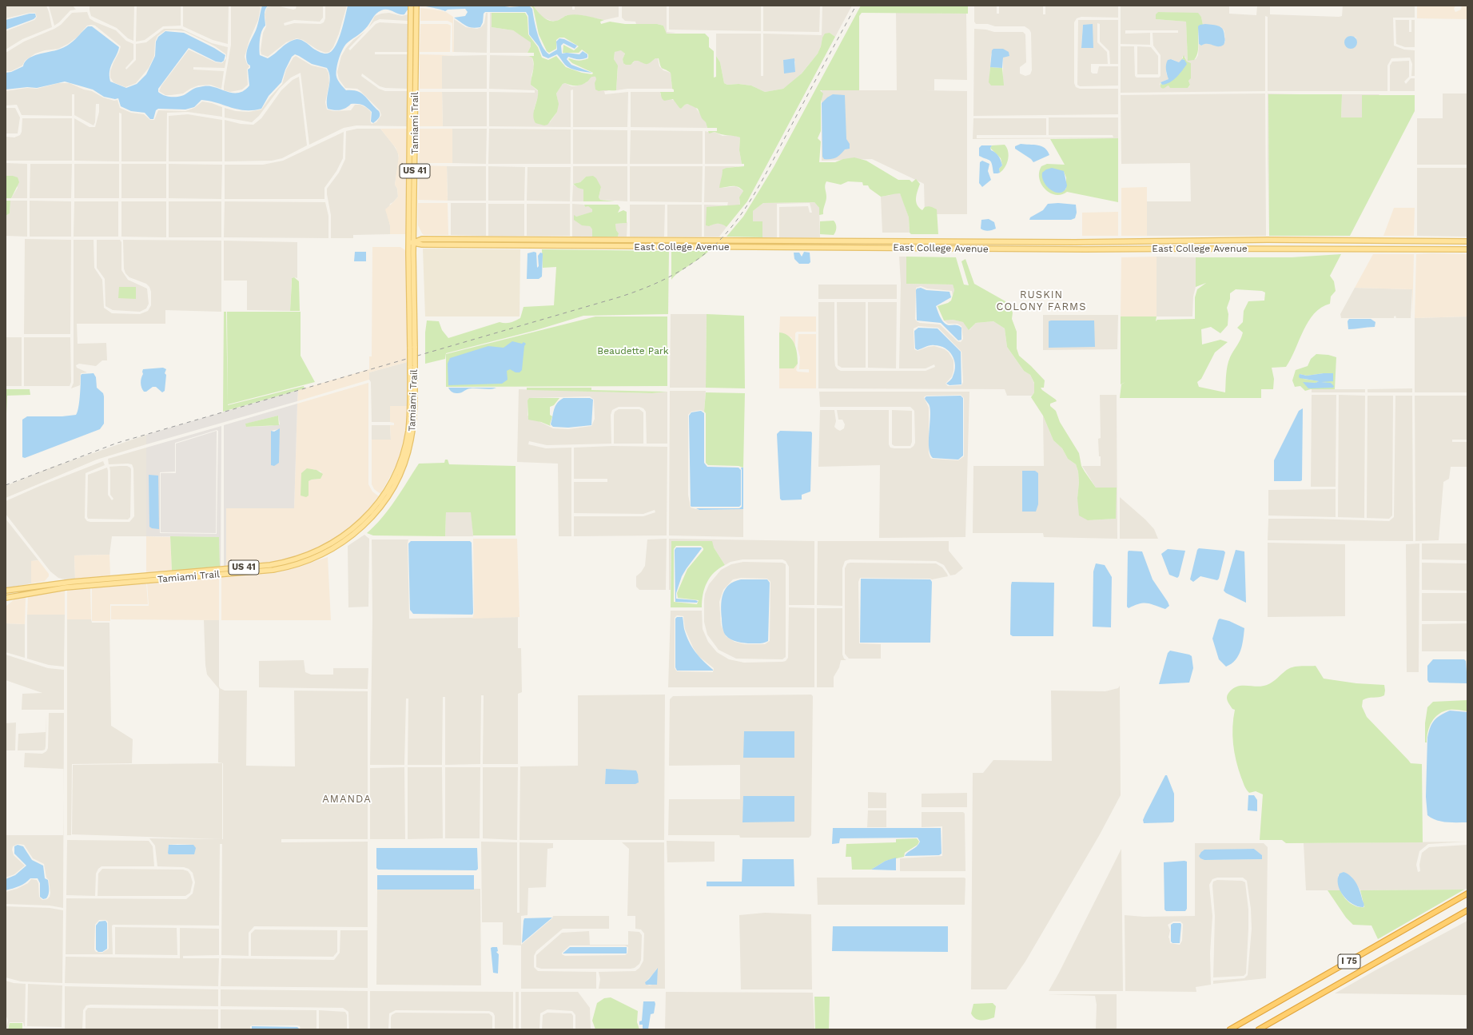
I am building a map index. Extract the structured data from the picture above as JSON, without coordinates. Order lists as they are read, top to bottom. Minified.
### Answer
{"streets":{"highway":["I 75"],"main road":["Tamiami Trail","US 41","East College Avenue"]},"crossings":[["Tamiami Trail","East College Avenue"]],"districts":["RUSKIN COLONY FARMS","AMANDA"],"parks":["Beaudette Park"]}
